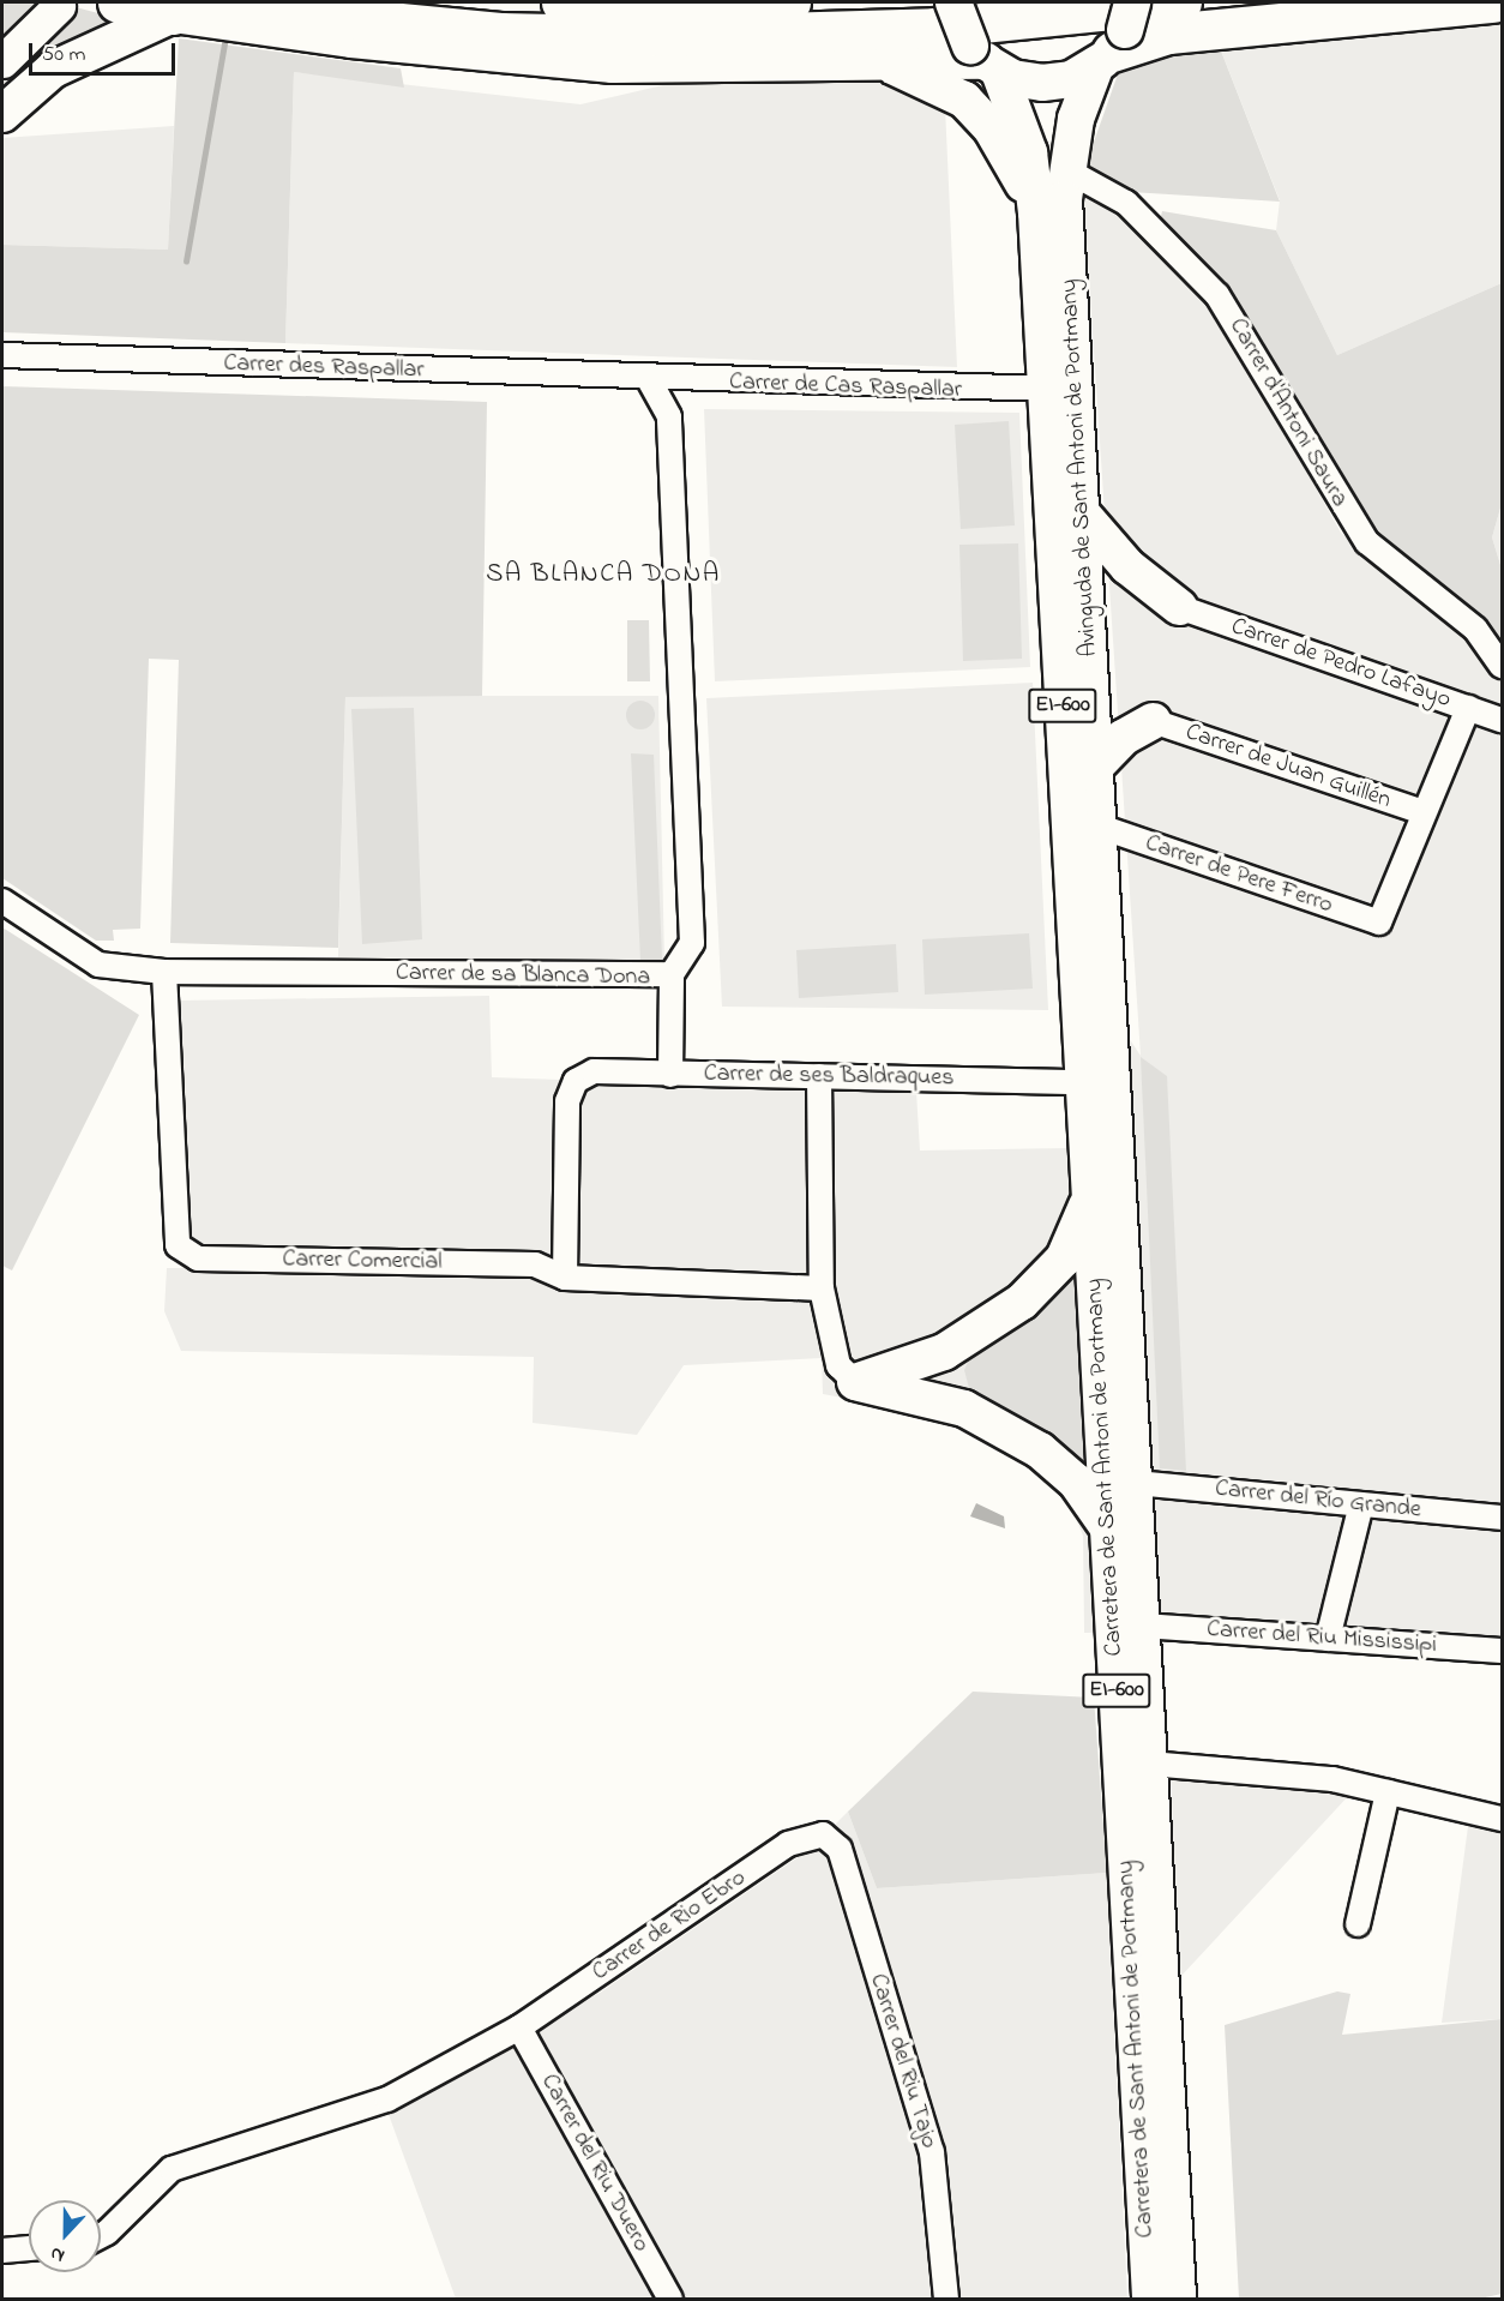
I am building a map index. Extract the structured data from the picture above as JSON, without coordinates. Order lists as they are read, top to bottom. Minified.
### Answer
{"streets":{"main road":["Avinguda de Sant Antoni de Portmany","EI-600","Carretera de Sant Antoni de Portmany"],"street":["Carrer des Raspallar","Carrer de Cas Raspallar","Carrer d'Antoni Saura","Carrer de Pedro Lafayo","Carrer de Juan Guillén","Carrer de Pere Ferro","Carrer de sa Blanca Dona","Carrer de ses Baldraques","Carrer Comercial","Carrer del Río Grande","Carrer del Riu Mississipi","Carrer de Rio Ebro","Carrer del Riu Tajo","Carrer del Riu Duero"]},"crossings":[["Carrer des Raspallar","Carrer de Cas Raspallar"],["Carrer des Raspallar","Carrer de sa Blanca Dona"],["Carrer de Cas Raspallar","Avinguda de Sant Antoni de Portmany"],["Carrer de Cas Raspallar","Carrer de sa Blanca Dona"],["Carrer d'Antoni Saura","Avinguda de Sant Antoni de Portmany"],["Avinguda de Sant Antoni de Portmany","EI-600"],["Avinguda de Sant Antoni de Portmany","Carrer de Pere Ferro"],["Avinguda de Sant Antoni de Portmany","Carretera de Sant Antoni de Portmany"],["Carrer de Juan Guillén","Carrer de Pere Ferro"],["Carrer de sa Blanca Dona","Carrer Comercial"],["Carrer de ses Baldraques","Carrer Comercial"],["Carrer de ses Baldraques","Carretera de Sant Antoni de Portmany"],["Carretera de Sant Antoni de Portmany","Carrer del Río Grande"],["Carretera de Sant Antoni de Portmany","Carrer del Riu Mississipi"],["Carrer de Rio Ebro","Carrer del Riu Tajo"],["Carrer de Rio Ebro","Carrer del Riu Duero"]],"districts":["SA BLANCA DONA"],"scale_bar":"50 m","north":"bottom"}
